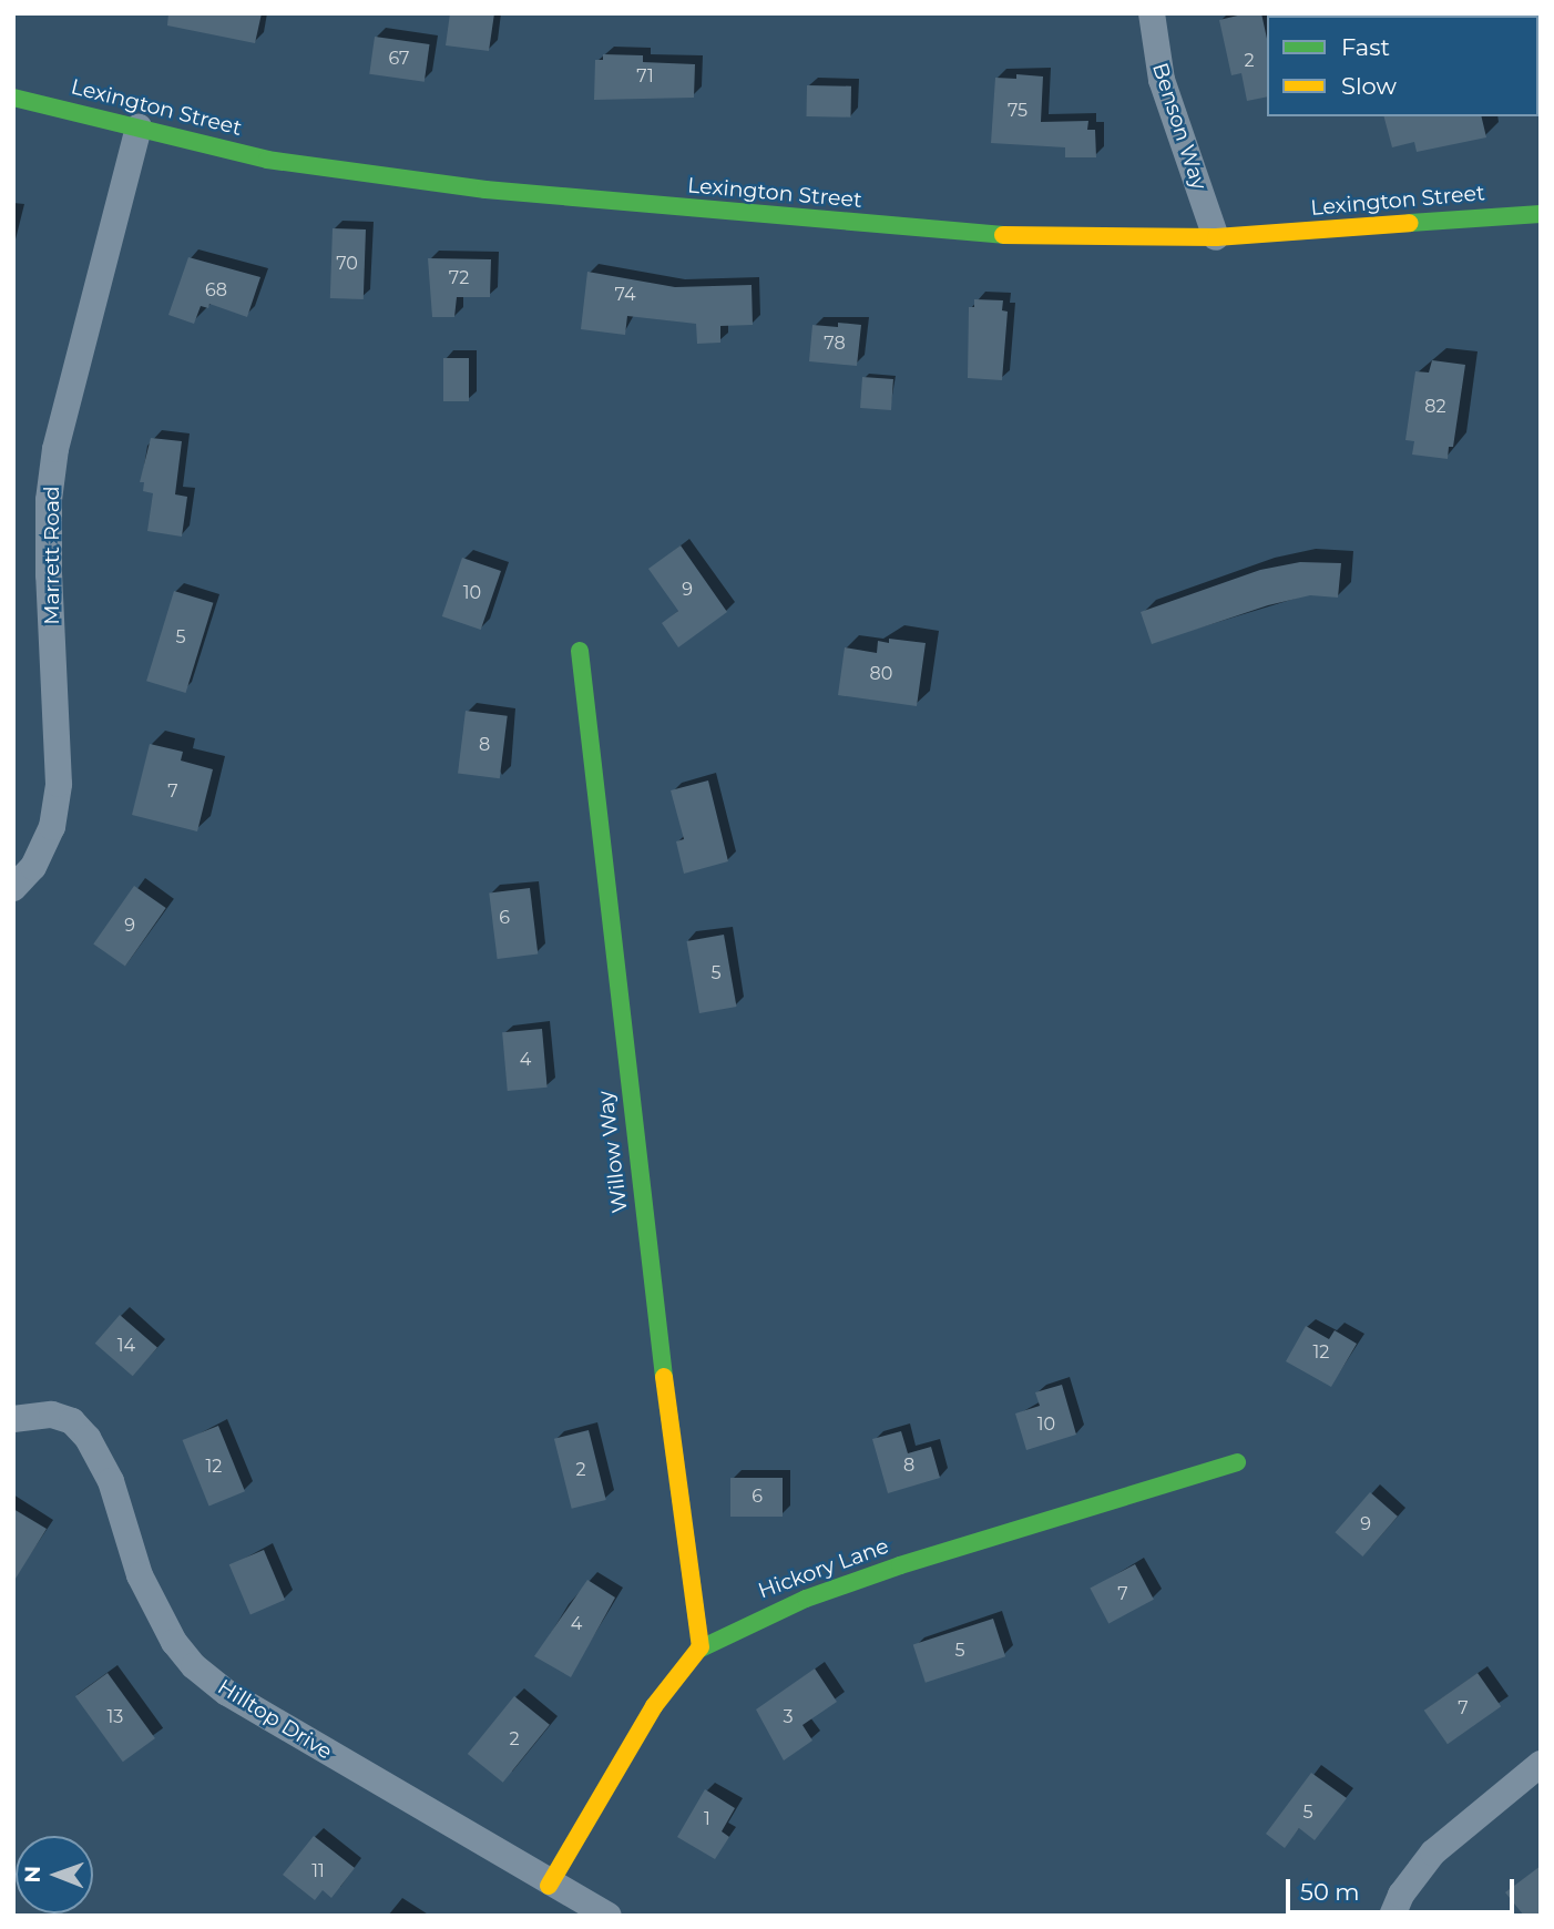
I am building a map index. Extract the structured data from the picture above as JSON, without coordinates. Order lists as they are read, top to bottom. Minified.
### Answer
{"streets":{"street":["Lexington Street","Benson Way","Marrett Road","Willow Way","Hickory Lane","Hilltop Drive"]},"crossings":[["Lexington Street","Benson Way"],["Lexington Street","Marrett Road"],["Willow Way","Hickory Lane"],["Hickory Lane","Hilltop Drive"]],"house_numbers":["67","2","71","75","70","72","68","74","78","82","9","10","5","80","8","7","6","9","5","4","14","12","10","8","12","2","6","9","7","4","5","7","13","3","2","5","1","11"],"legend":["Fast","Slow"],"scale_bar":"50 m","north":"left"}
